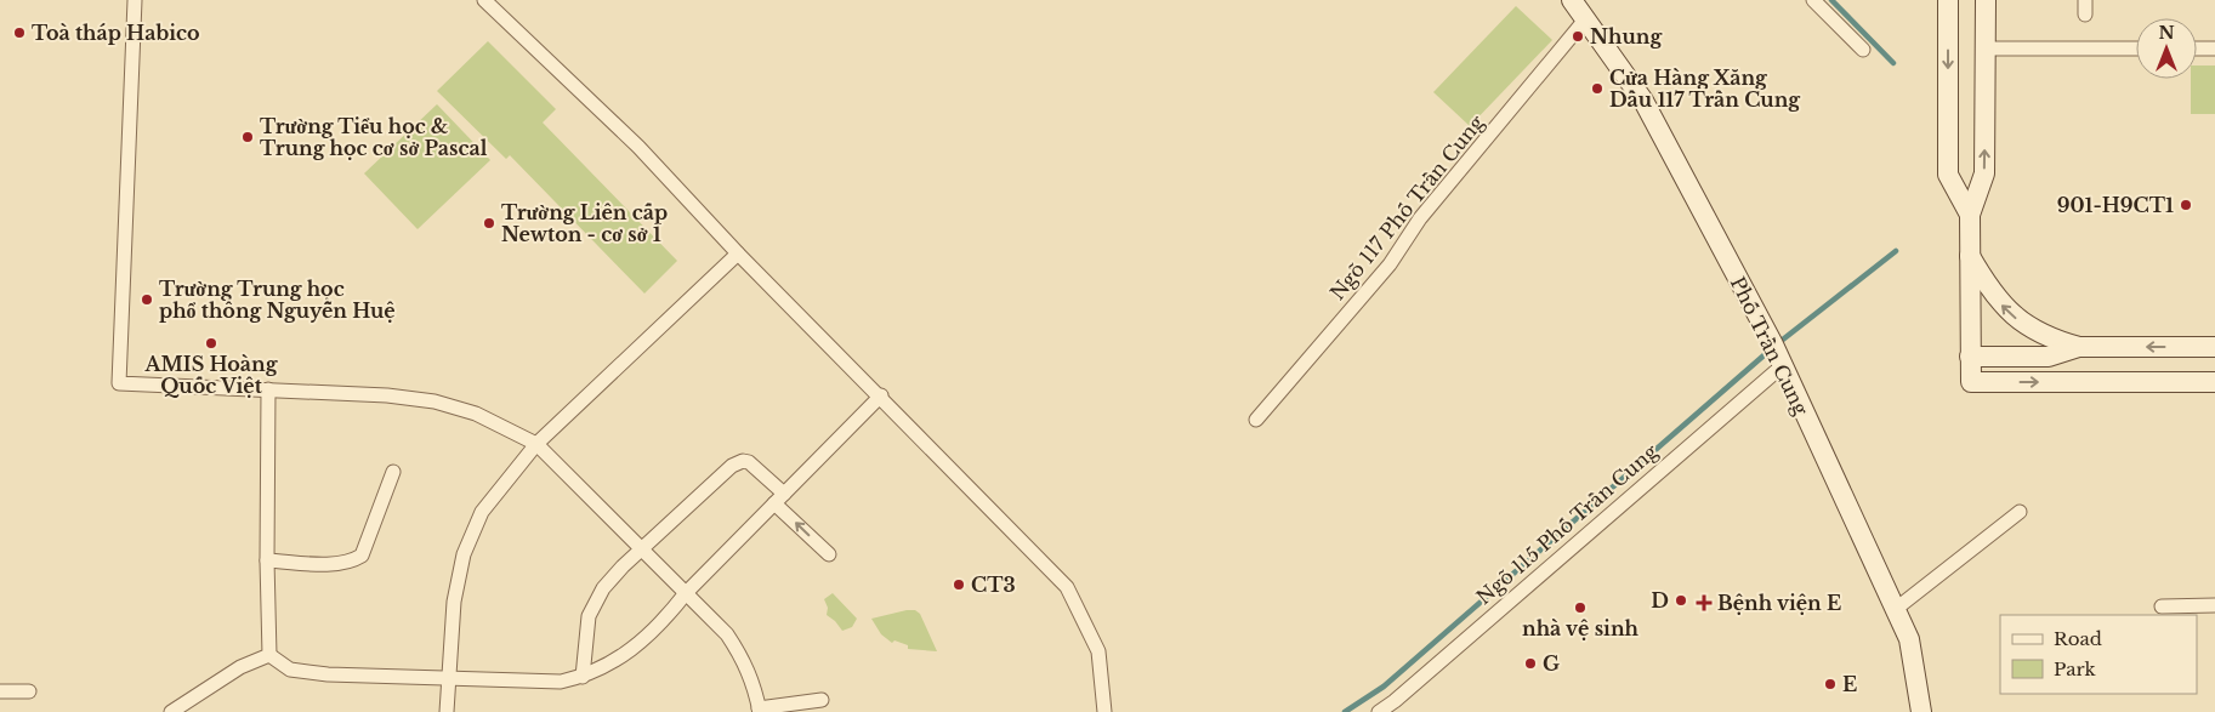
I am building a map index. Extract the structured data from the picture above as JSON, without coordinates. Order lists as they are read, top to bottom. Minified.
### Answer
{"streets":{"street":["Ngõ 117 Phố Trần Cung","Phố Trần Cung","Ngõ 115 Phố Trần Cung"]},"crossings":[["Ngõ 117 Phố Trần Cung","Phố Trần Cung"],["Phố Trần Cung","Ngõ 115 Phố Trần Cung"]],"places":{"other":["Toà tháp Habico","Nhung","Cửa Hàng Xăng Dầu 117 Trần Cung","Trường Tiểu học & Trung học cơ sở Pascal","901-H9CT1","Trường Liên cấp Newton - cơ sở 1","Trường Trung học phổ thông Nguyễn Huệ","AMIS Hoàng Quốc Việt","CT3","D","nhà vệ sinh","G","E"],"health":["Bệnh viện E"]},"legend":["Road","Park"],"north":"top"}
